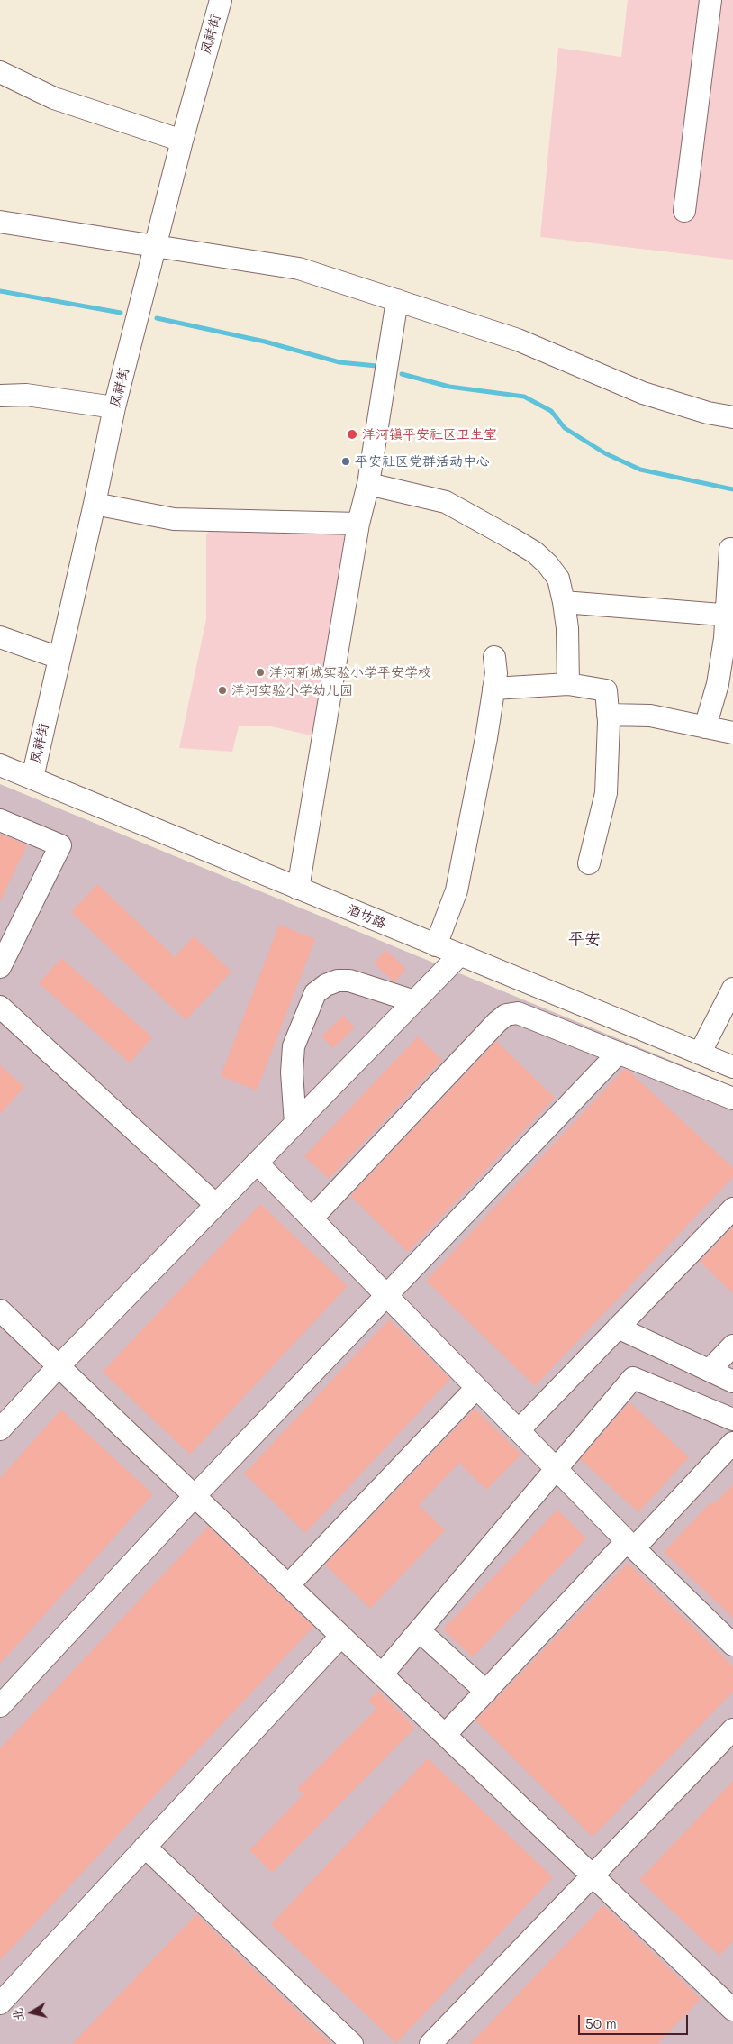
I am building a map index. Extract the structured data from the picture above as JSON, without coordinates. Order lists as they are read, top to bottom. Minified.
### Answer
{"streets":{"street":["凤祥街","酒坊路"]},"crossings":[["凤祥街","酒坊路"]],"districts":["平安"],"places":["洋河镇平安社区卫生室","平安社区党群活动中心","洋河新城实验小学平安学校","洋河实验小学幼儿园"],"scale_bar":"50 m","north":"left"}
